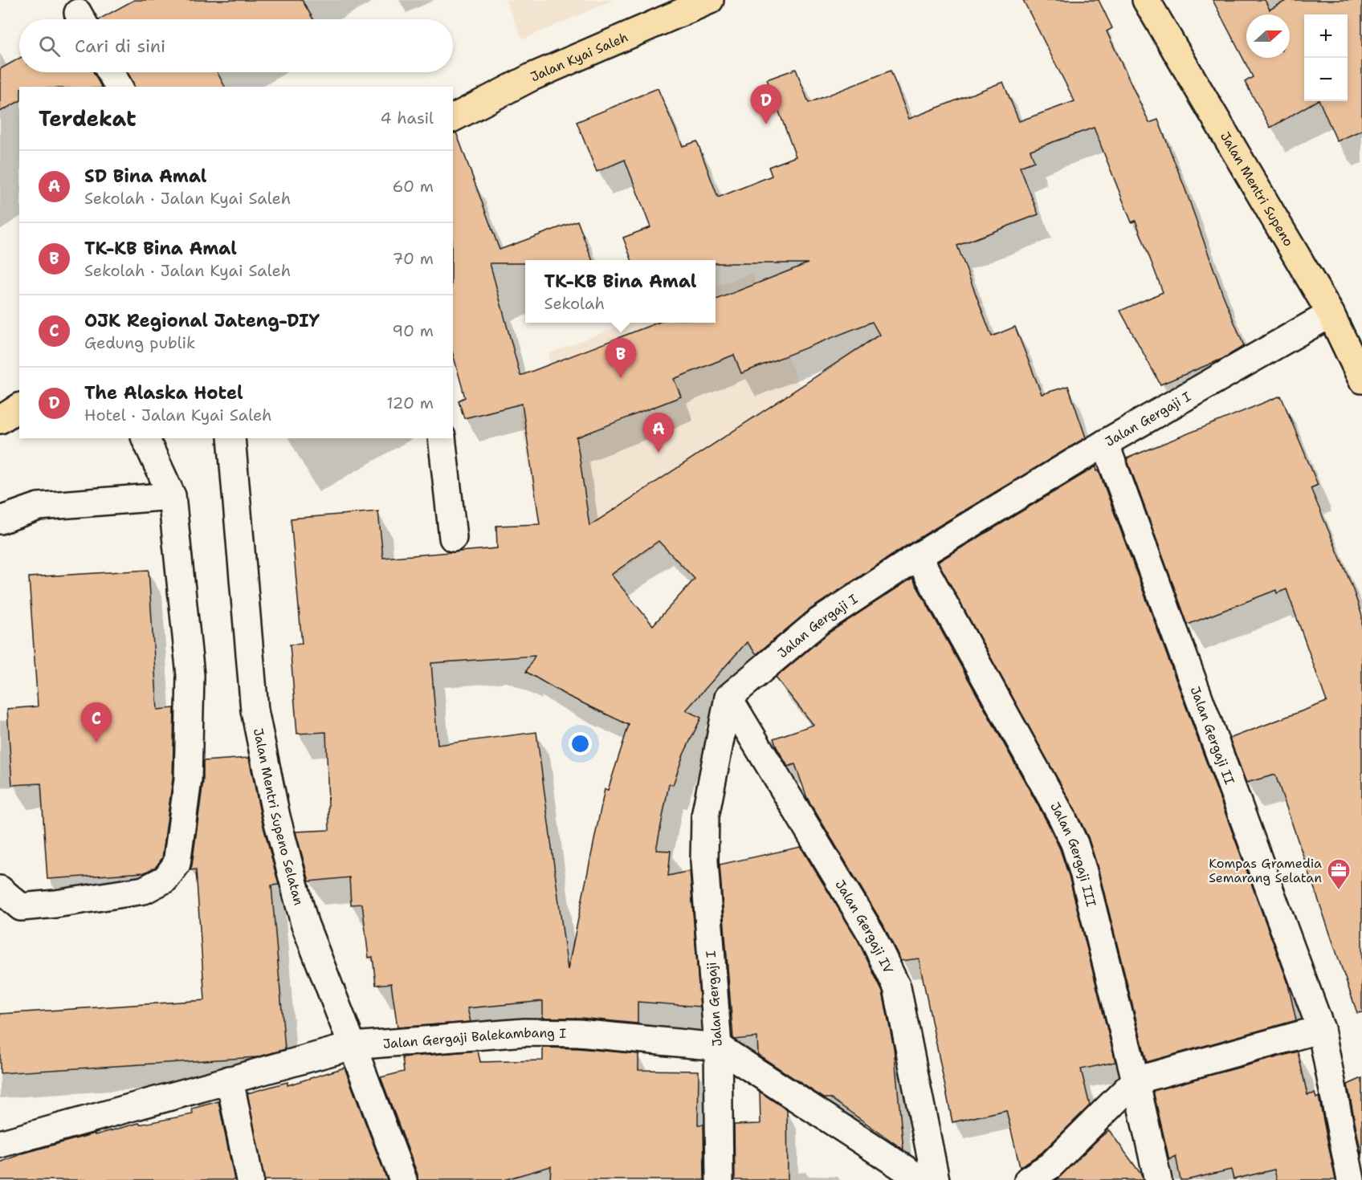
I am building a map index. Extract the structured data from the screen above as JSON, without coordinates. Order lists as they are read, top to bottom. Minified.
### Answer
{"streets":{"main road":["Jalan Kyai Saleh","Jalan Mentri Supeno"],"street":["Jalan Gergaji I","Jalan Gergaji II","Jalan Mentri Supeno Selatan","Jalan Gergaji III","Jalan Gergaji IV","Jalan Gergaji Balekambang I"]},"crossings":[["Jalan Mentri Supeno","Jalan Gergaji I"],["Jalan Gergaji I","Jalan Gergaji II"],["Jalan Gergaji I","Jalan Gergaji III"],["Jalan Gergaji I","Jalan Gergaji IV"],["Jalan Gergaji I","Jalan Gergaji Balekambang I"],["Jalan Mentri Supeno Selatan","Jalan Gergaji Balekambang I"]],"places":{"office":["Kompas Gramedia Semarang Selatan"]},"north":"right","page":{"map_buttons":["+","−"],"search":"Cari di sini","pins":["D","B","A","C"],"heading":["Terdekat","4 hasil"],"list":[{"mark":"A","name":"SD Bina Amal","note":"Sekolah · Jalan Kyai Saleh","value":"60 m"},{"mark":"B","name":"TK-KB Bina Amal","note":"Sekolah · Jalan Kyai Saleh","value":"70 m"},{"mark":"C","name":"OJK Regional Jateng-DIY","note":"Gedung publik","value":"90 m"},{"mark":"D","name":"The Alaska Hotel","note":"Hotel · Jalan Kyai Saleh","value":"120 m"}],"popup":["TK-KB Bina Amal","Sekolah"]}}
